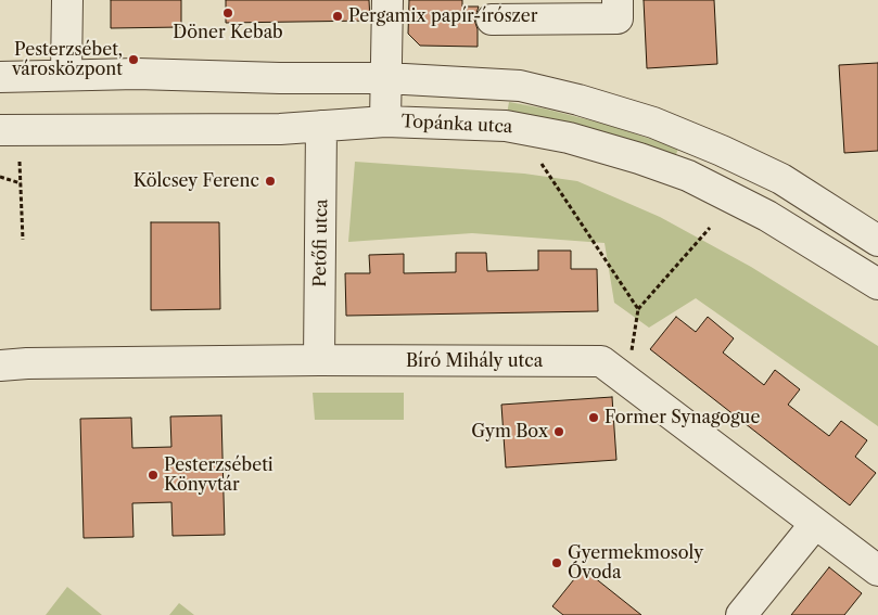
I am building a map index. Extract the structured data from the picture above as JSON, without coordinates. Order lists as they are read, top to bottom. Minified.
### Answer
{"streets":{"street":["Topánka utca","Petőfi utca","Bíró Mihály utca"]},"crossings":[["Topánka utca","Petőfi utca"],["Petőfi utca","Bíró Mihály utca"]],"places":["Döner Kebab","Pergamix papír-írószer","Pesterzsébet, városközpont","Kölcsey Ferenc","Former Synagogue","Gym Box","Pesterzsébeti Könyvtár","Gyermekmosoly Óvoda"]}
